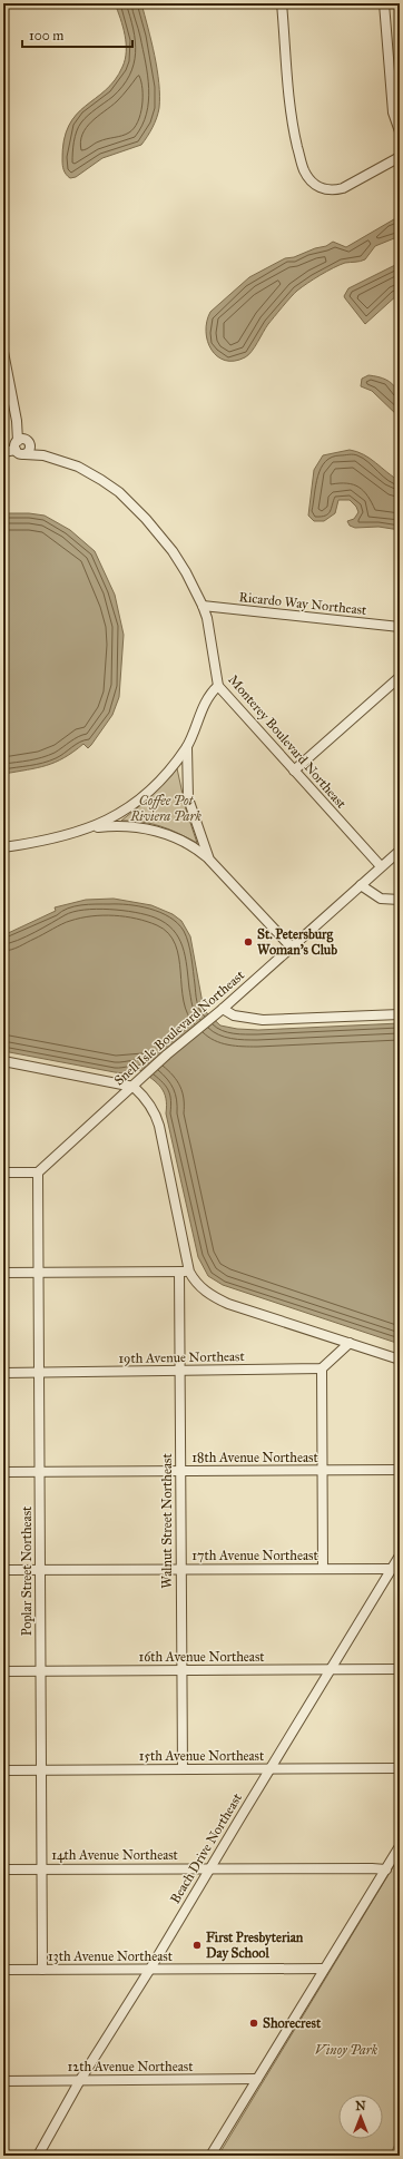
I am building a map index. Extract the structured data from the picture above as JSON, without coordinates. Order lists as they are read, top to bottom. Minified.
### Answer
{"streets":{"street":["Ricardo Way Northeast","Monterey Boulevard Northeast","Snell Isle Boulevard Northeast","19th Avenue Northeast","18th Avenue Northeast","Walnut Street Northeast","17th Avenue Northeast","Poplar Street Northeast","16th Avenue Northeast","15th Avenue Northeast","Beach Drive Northeast","14th Avenue Northeast","13th Avenue Northeast","12th Avenue Northeast"]},"crossings":[["Ricardo Way Northeast","Monterey Boulevard Northeast"],["Monterey Boulevard Northeast","Snell Isle Boulevard Northeast"],["Snell Isle Boulevard Northeast","Poplar Street Northeast"],["19th Avenue Northeast","Walnut Street Northeast"],["19th Avenue Northeast","Poplar Street Northeast"],["18th Avenue Northeast","Walnut Street Northeast"],["18th Avenue Northeast","Poplar Street Northeast"],["Walnut Street Northeast","17th Avenue Northeast"],["Walnut Street Northeast","16th Avenue Northeast"],["Walnut Street Northeast","15th Avenue Northeast"],["17th Avenue Northeast","Poplar Street Northeast"],["17th Avenue Northeast","Beach Drive Northeast"],["Poplar Street Northeast","16th Avenue Northeast"],["Poplar Street Northeast","15th Avenue Northeast"],["Poplar Street Northeast","14th Avenue Northeast"],["Poplar Street Northeast","13th Avenue Northeast"],["16th Avenue Northeast","Beach Drive Northeast"],["15th Avenue Northeast","Beach Drive Northeast"],["Beach Drive Northeast","14th Avenue Northeast"],["Beach Drive Northeast","13th Avenue Northeast"],["Beach Drive Northeast","12th Avenue Northeast"]],"parks":["Coffee Pot Riviera Park","Vinoy Park"],"places":["St. Petersburg Woman's Club","First Presbyterian Day School","Shorecrest"],"scale_bar":"100 m","north":"top"}
